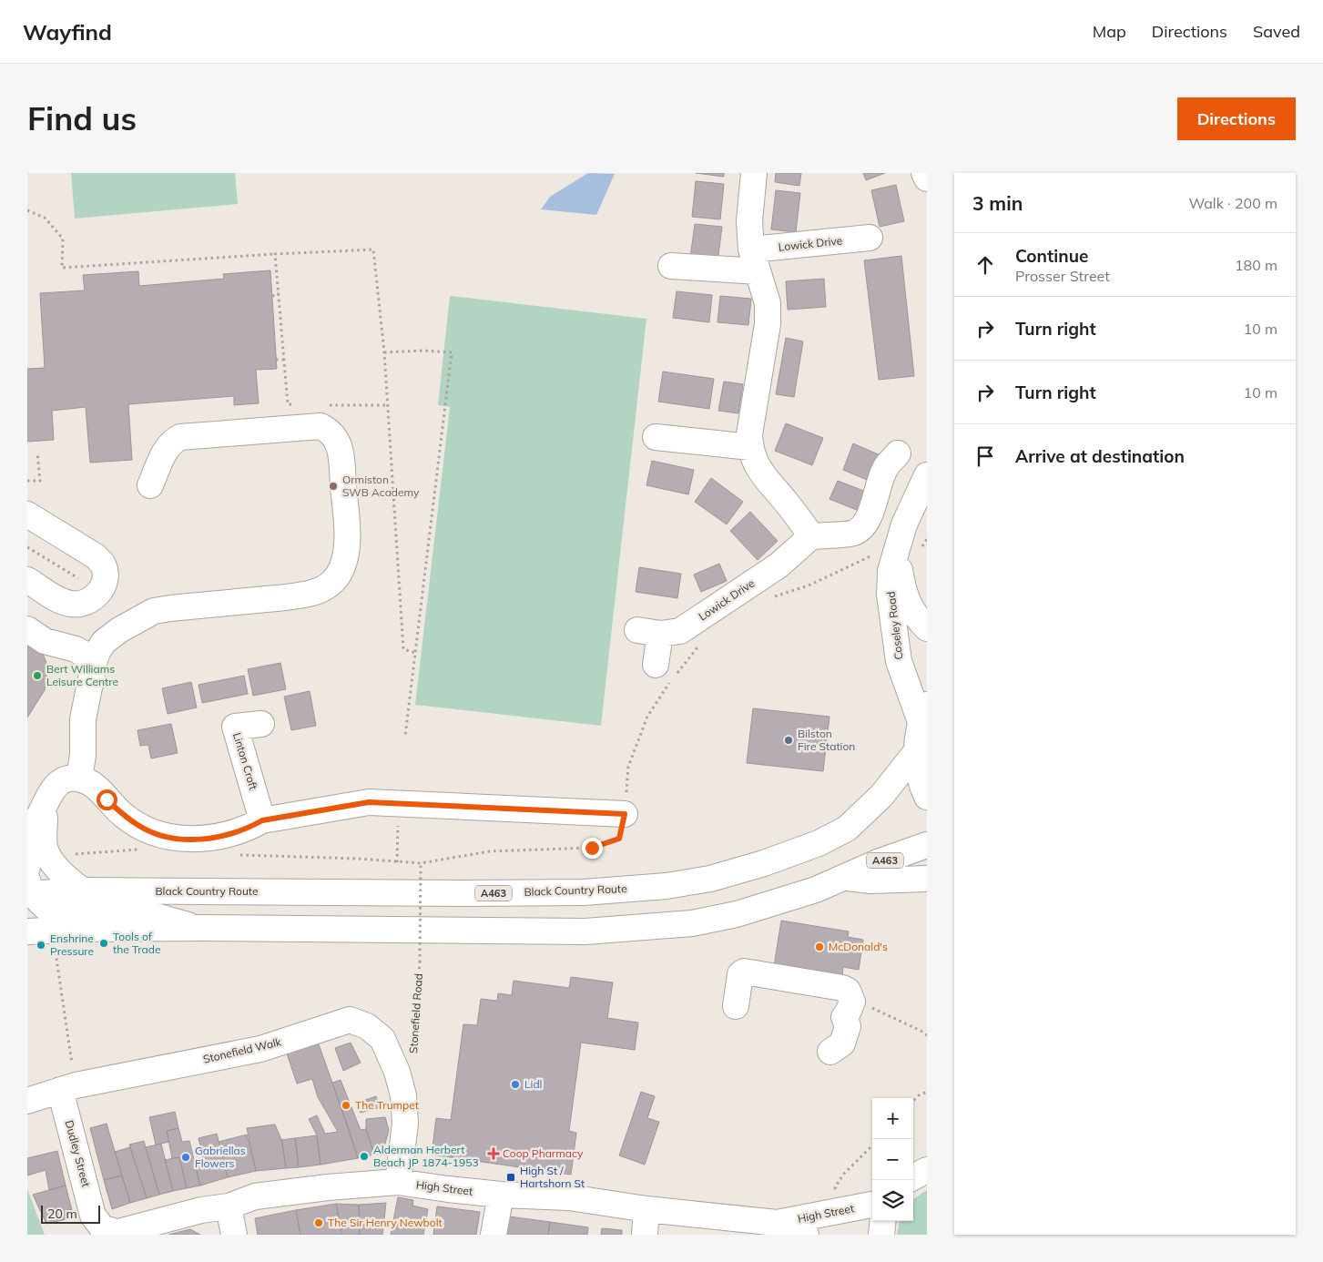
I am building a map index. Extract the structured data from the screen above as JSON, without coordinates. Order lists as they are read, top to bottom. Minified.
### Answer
{"streets":{"main road":["Lowick Drive","Coseley Road","Linton Croft","A463","Black Country Route","Stonefield Walk","Dudley Street","High Street"],"path":["Stonefield Road"]},"crossings":[["Stonefield Road","Stonefield Walk"],["Stonefield Walk","Dudley Street"],["Dudley Street","High Street"]],"places":{"other":["Ormiston SWB Academy","Bert Williams Leisure Centre","Bilston Fire Station","Tools of the Trade","Enshrine Pressure","McDonald's","Lidl","The Trumpet","Alderman Herbert Beach JP 1874-1953","Gabriellas Flowers","The Sir Henry Newbolt"],"health":["Coop Pharmacy"],"transit":["High St / Hartshorn St"]},"scale_bar":"20 m","page":{"header":"Wayfind","nav":["Map","Directions","Saved"],"buttons":"Directions","title":"Find us","heading":["3 min","Walk · 200 m"],"list":[["Continue","Prosser Street","180 m"],["Turn right","10 m"],["Turn right","10 m"],"Arrive at destination"],"map_buttons":["+","−"],"scale":"20 m"}}
